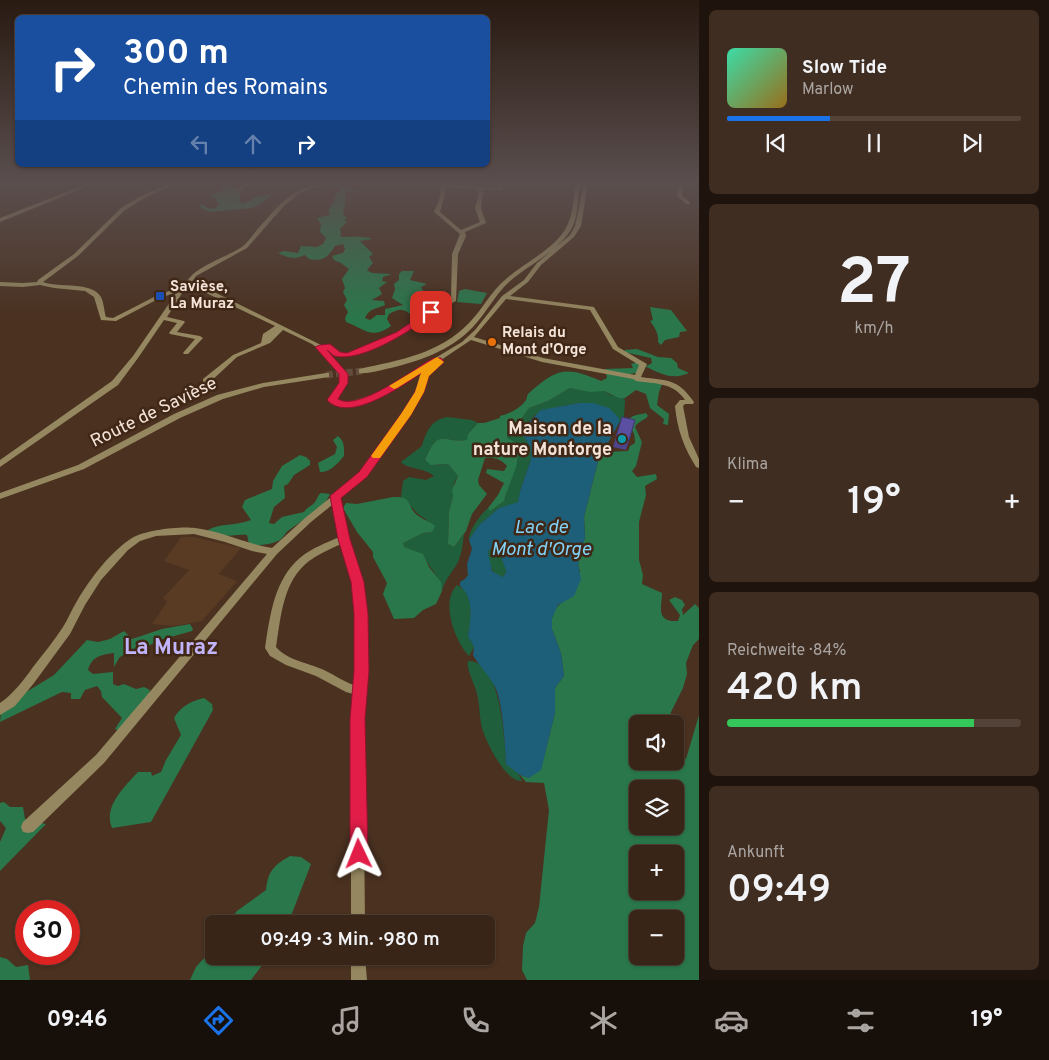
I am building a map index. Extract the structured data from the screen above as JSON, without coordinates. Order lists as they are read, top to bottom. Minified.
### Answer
{"streets":{"street":["Route de Savièse"]},"districts":["La Muraz"],"water":["Lac de Mont d'Orge"],"places":{"transit":["Savièse, La Muraz"],"other":["Relais du Mont d'Orge","Maison de la nature Montorge"]},"page":{"turn":["300 m","Chemin des Romains"],"song":["Slow Tide","Marlow"],"tile":[["27","km/h"],"Klima",["Reichweite · 84%","420 km"],["Ankunft","09:49"]],"heat":["−","19°","+"],"map_buttons":["+","−"],"limit":"30","trip":"09:49 · 3 Min. · 980 m","tabs":["09:46","19°"]}}
